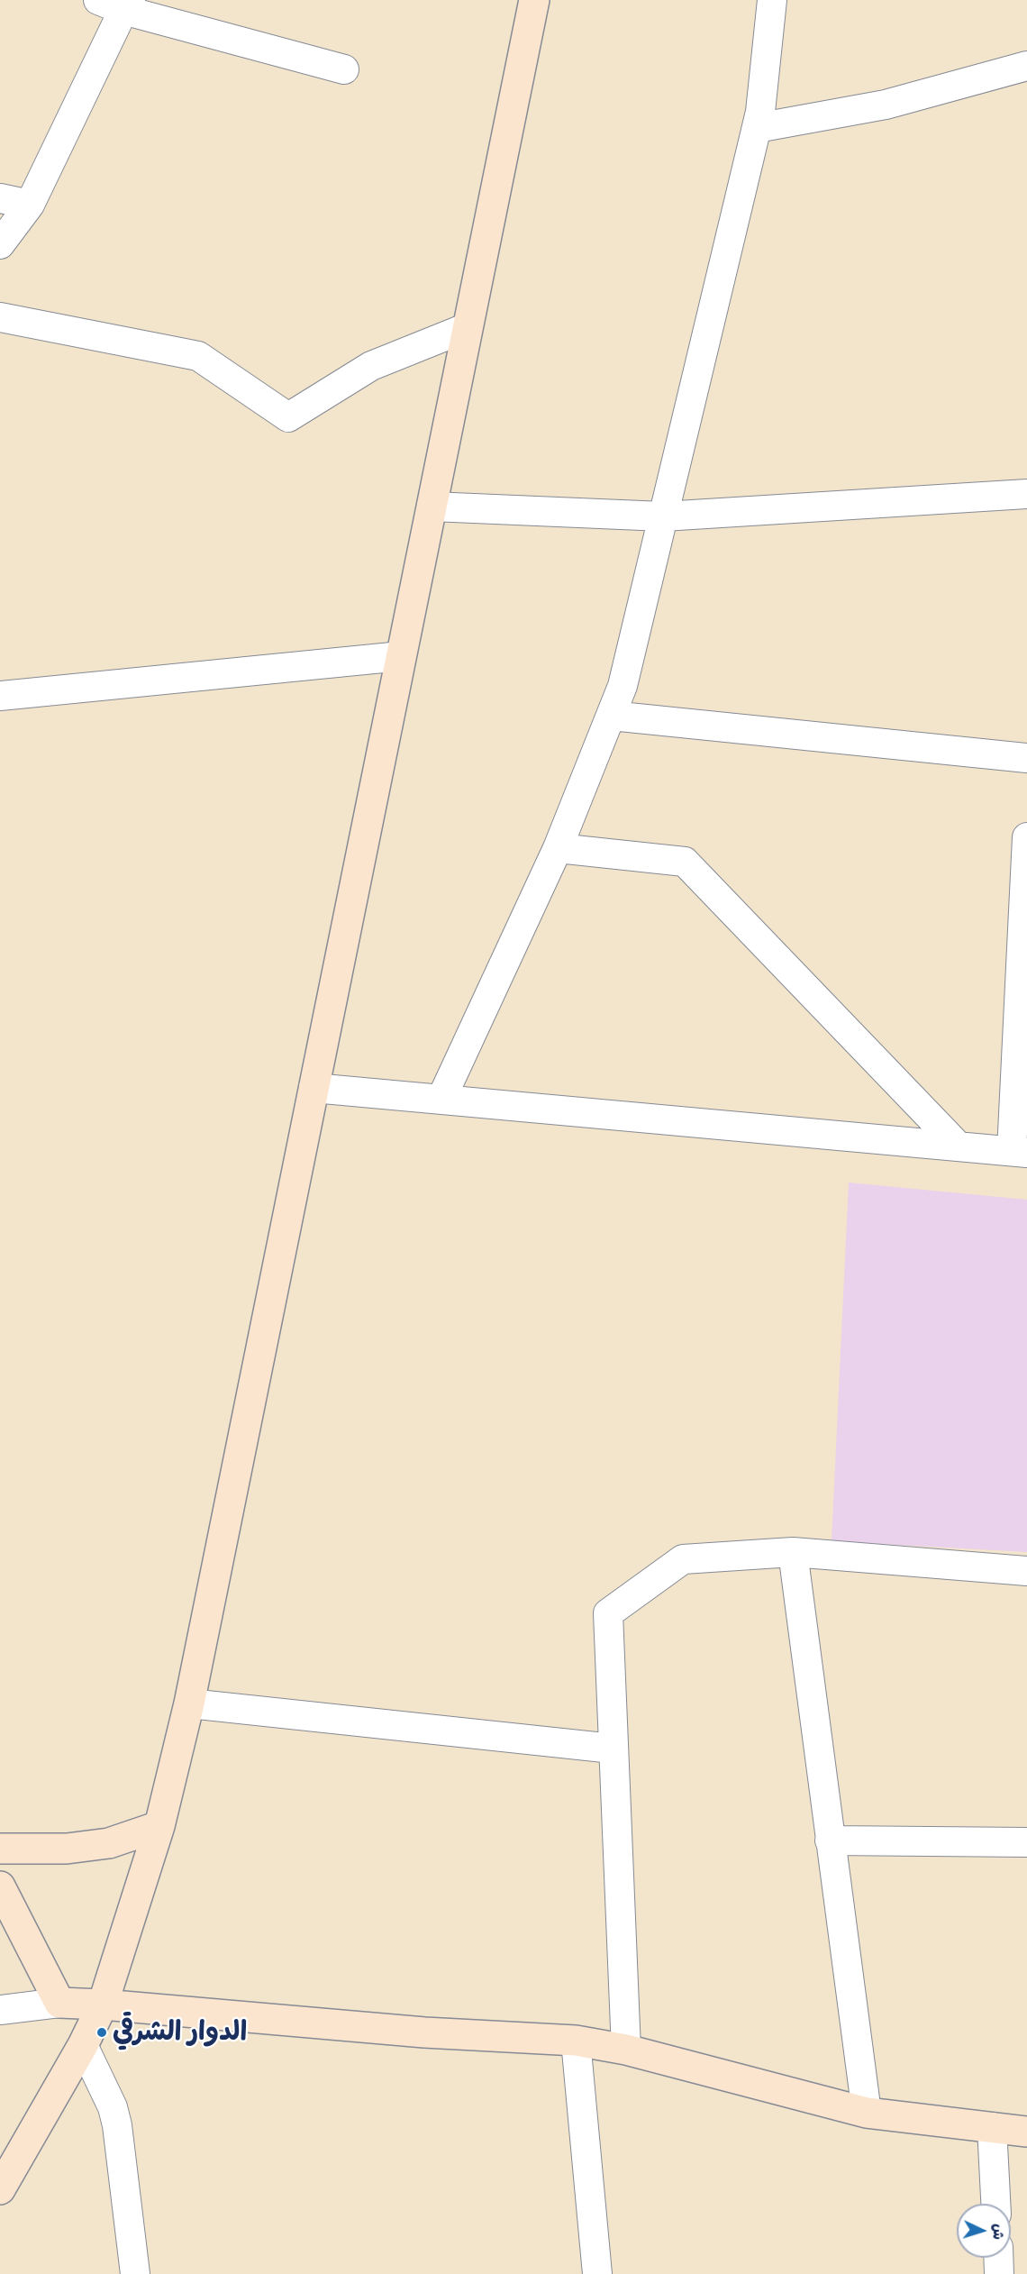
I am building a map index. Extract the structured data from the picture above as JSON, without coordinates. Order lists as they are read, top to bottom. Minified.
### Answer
{"places":["الدوار الشرقي"],"north":"right"}
